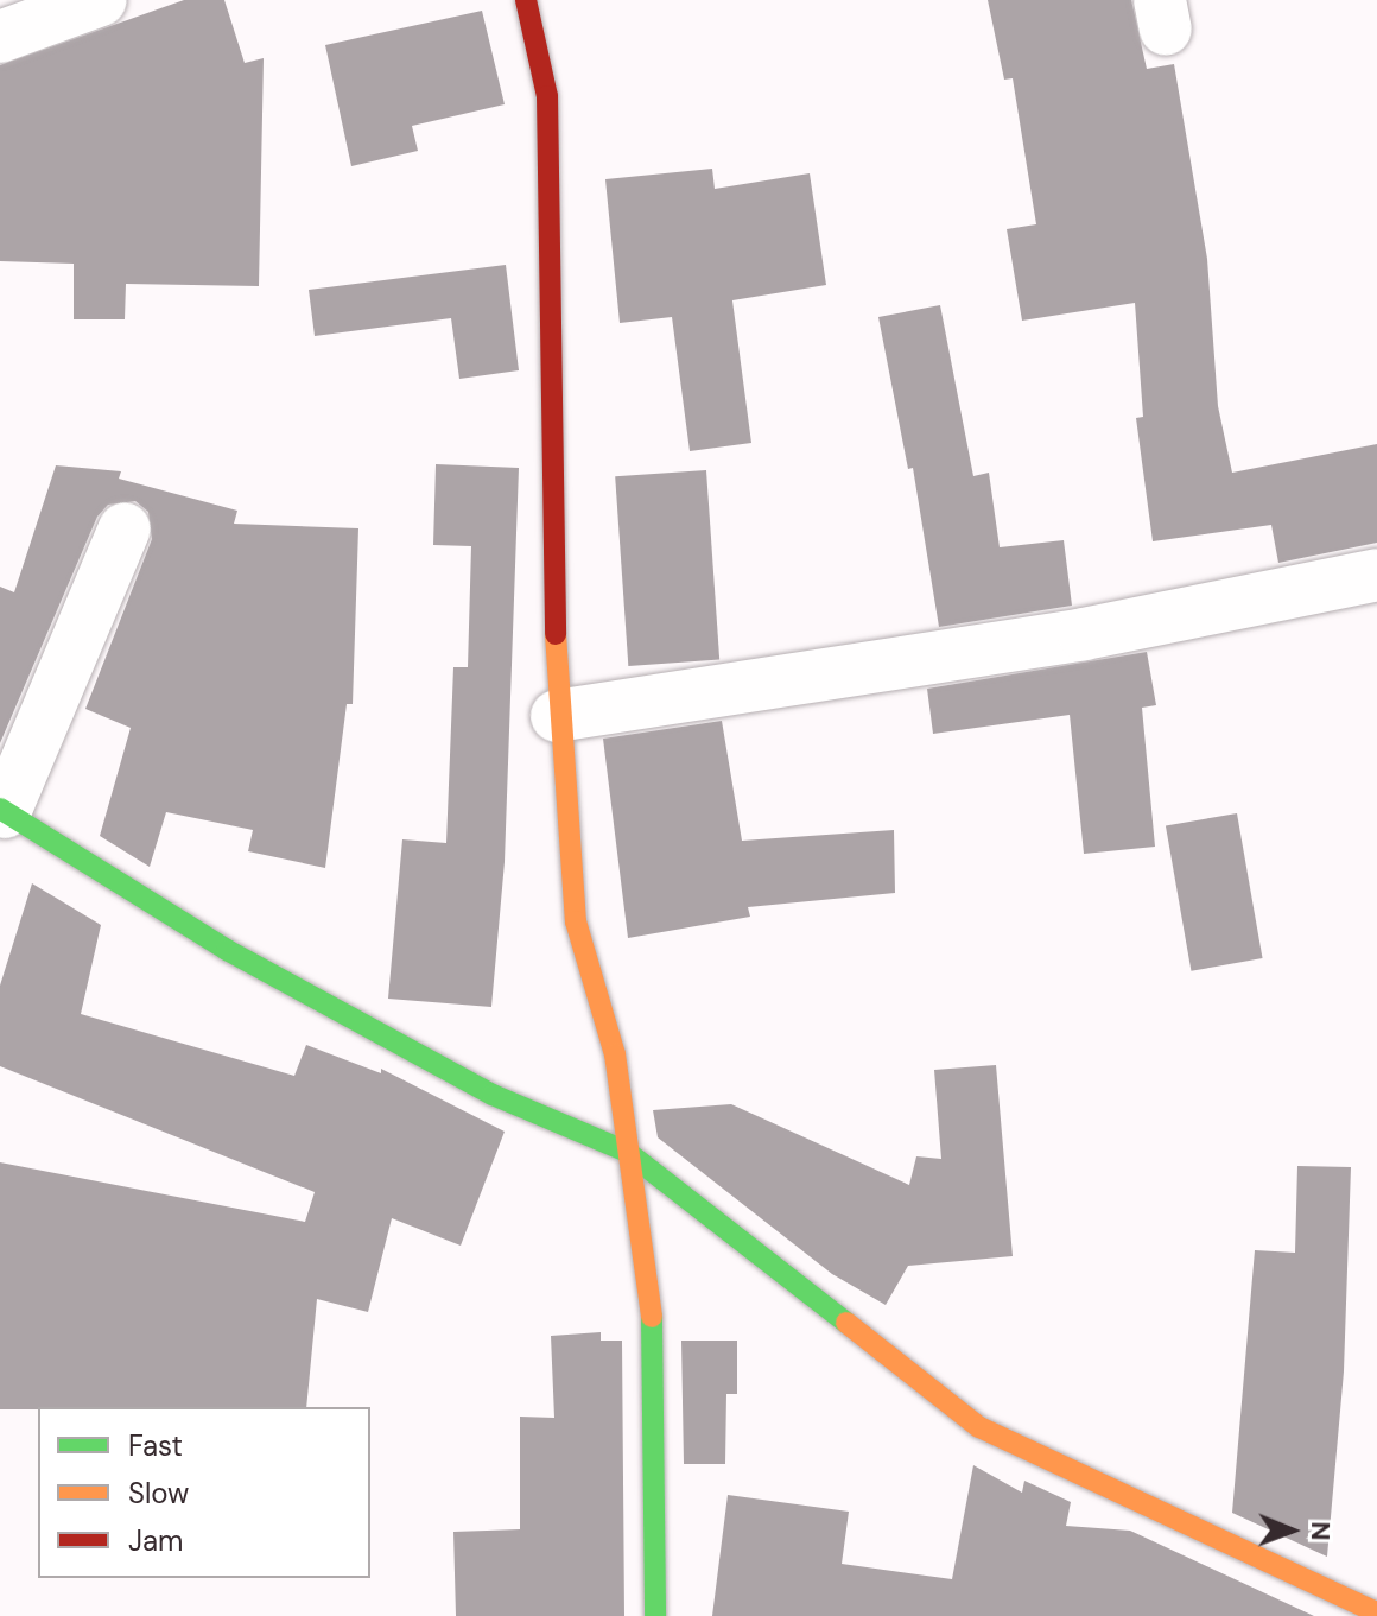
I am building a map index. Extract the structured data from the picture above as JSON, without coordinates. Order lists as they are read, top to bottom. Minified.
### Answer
{"legend":["Fast","Slow","Jam"],"north":"right"}
